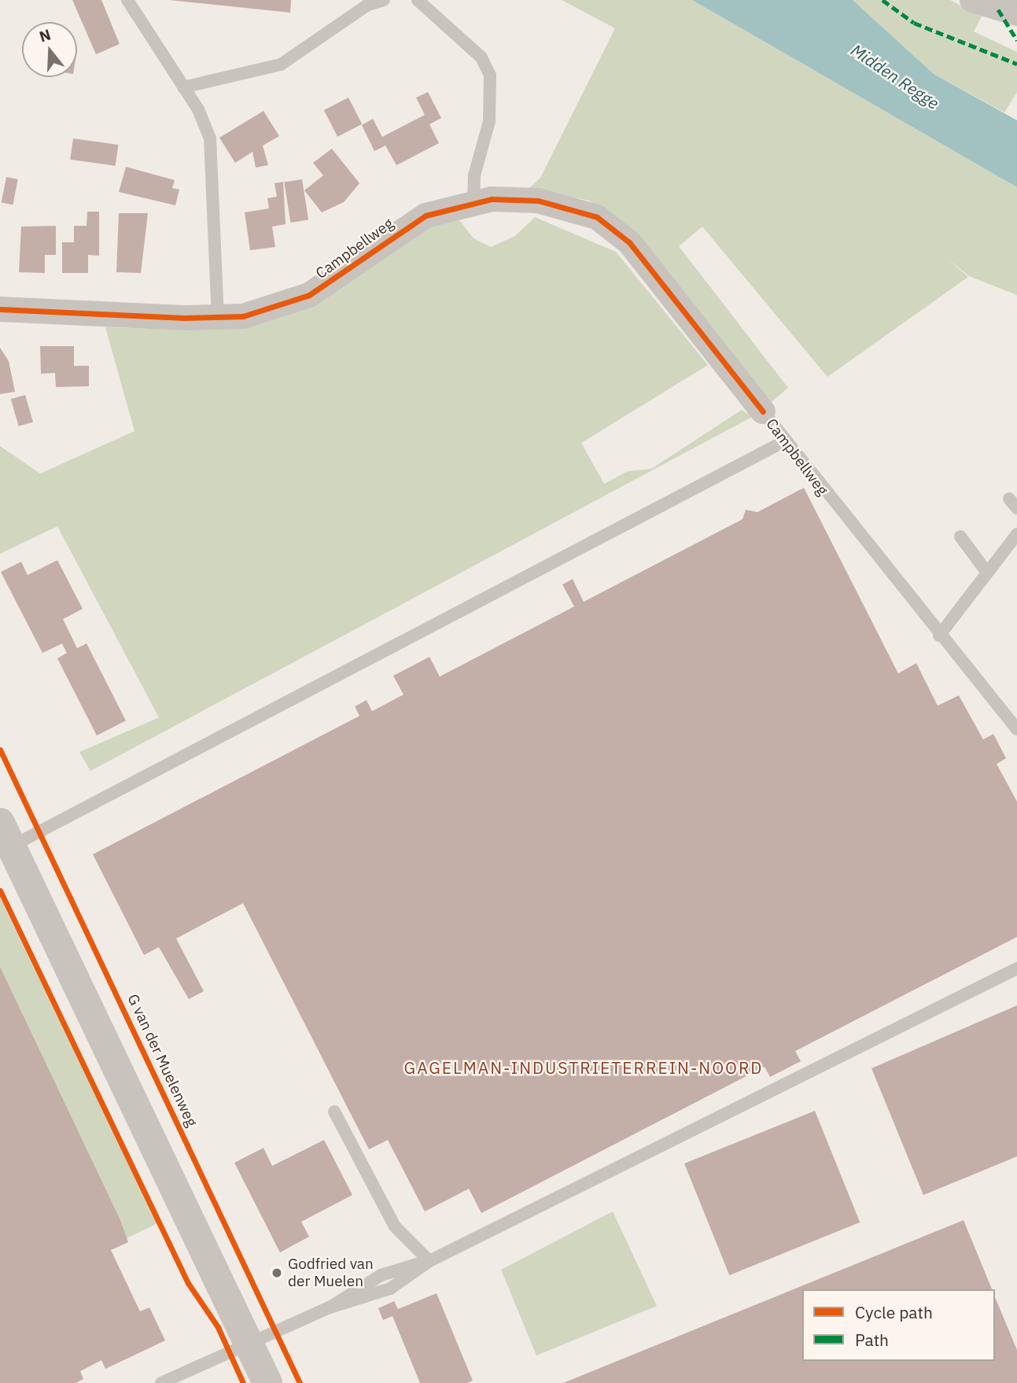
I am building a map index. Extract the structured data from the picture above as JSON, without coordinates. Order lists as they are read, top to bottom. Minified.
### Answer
{"streets":{"street":["Campbellweg"],"cycle path":["G van der Muelenweg"]},"districts":["GAGELMAN-INDUSTRIETERREIN-NOORD"],"water":["Midden Regge"],"places":["Godfried van der Muelen"],"legend":["Cycle path","Path"],"north":"top"}
